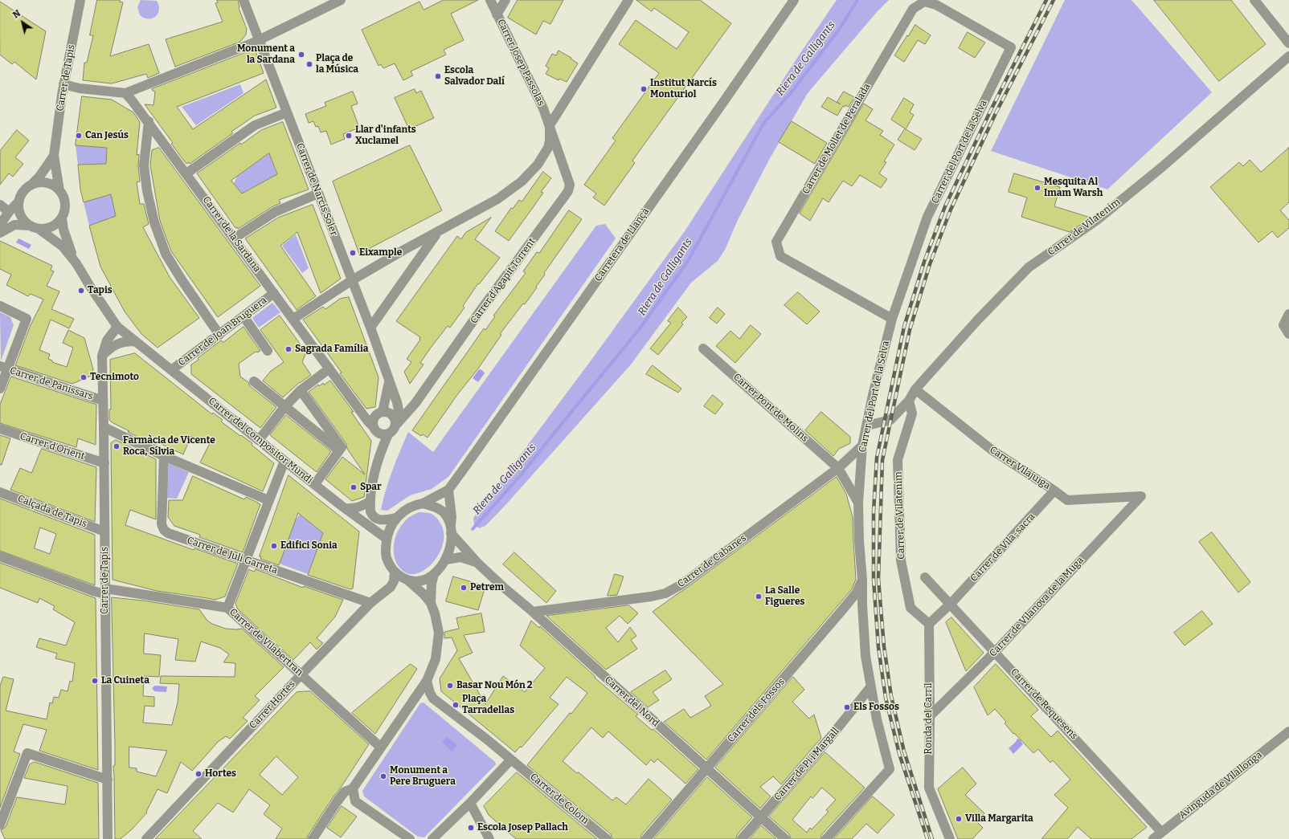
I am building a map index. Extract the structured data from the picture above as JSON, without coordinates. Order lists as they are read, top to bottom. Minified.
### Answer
{"streets":{"street":["Carrer Josep Passolas","Carrer de Tapis","Carrer de Mollet de Peralada","Carrer del Port de la Selva","Carrer de Narcís Soler","Carrer de Vilatenim","Carrer de la Sardana","Carretera de Llançà","Carrer d'Agapit Torrent","Carrer de Joan Bruguera","Carrer de Panissars","Carrer Pont de Molins","Carrer del Compositor Mundi","Carrer d'Orient","Carrer Vilajuiga","Calçada de Tapis","Carrer de Vila-sacra","Carrer de Juli Garreta","Carrer de Cabanes","Carrer de Vilanova de la Muga","Carrer de Vilabertran","Carrer del Nord","Carrer de Requesens","Carrer Hortes","Carrer dels Fossos","Ronda del Carril","Carrer de Pi i Margall","Avinguda de Vilallonga","Carrer de Colom"]},"crossings":[["Carrer Josep Passolas","Carrer d'Agapit Torrent"],["Carrer de Tapis","Carrer de Panissars"],["Carrer de Tapis","Carrer d'Orient"],["Carrer de Tapis","Calçada de Tapis"],["Carrer de Tapis","Carrer de Vilabertran"],["Carrer de Mollet de Peralada","Carrer del Port de la Selva"],["Carrer del Port de la Selva","Carrer de Vilatenim"],["Carrer del Port de la Selva","Carrer Pont de Molins"],["Carrer del Port de la Selva","Carrer de Cabanes"],["Carrer del Port de la Selva","Carrer dels Fossos"],["Carrer del Port de la Selva","Carrer de Pi i Margall"],["Carrer de Narcís Soler","Carrer de la Sardana"],["Carrer de Narcís Soler","Carrer d'Agapit Torrent"],["Carrer de Vilatenim","Carrer Vilajuiga"],["Carrer de Vilatenim","Ronda del Carril"],["Carrer de la Sardana","Carrer d'Agapit Torrent"],["Carrer de la Sardana","Carrer de Joan Bruguera"],["Carretera de Llançà","Carrer del Compositor Mundi"],["Carretera de Llançà","Carrer del Nord"],["Carretera de Llançà","Carrer Hortes"],["Carrer de Joan Bruguera","Carrer del Compositor Mundi"],["Carrer Pont de Molins","Carrer de Cabanes"],["Carrer del Compositor Mundi","Carrer del Nord"],["Carrer del Compositor Mundi","Carrer Hortes"],["Carrer Vilajuiga","Carrer de Vila-sacra"],["Carrer Vilajuiga","Carrer de Vilanova de la Muga"],["Carrer de Vila-sacra","Carrer de Requesens"],["Carrer de Juli Garreta","Carrer Hortes"],["Carrer de Cabanes","Carrer del Nord"],["Carrer de Vilanova de la Muga","Carrer de Requesens"],["Carrer de Vilanova de la Muga","Ronda del Carril"],["Carrer de Vilabertran","Carrer Hortes"],["Carrer del Nord","Carrer Hortes"],["Carrer del Nord","Carrer dels Fossos"],["Carrer del Nord","Carrer de Pi i Margall"],["Carrer de Requesens","Avinguda de Vilallonga"]],"water":["Riera de Galligants"],"places":["Monument a la Sardana","Plaça de la Música","Escola Salvador Dalí","Institut Narcís Monturiol","Can Jesús","Llar d'infants Xuclamel","Mesquita Al Imam Warsh","Eixample","Tapis","Sagrada Família","Tecnimoto","Farmàcia de Vicente Roca, Sílvia","Spar","Edifici Sonia","Petrem","La Salle Figueres","La Cuineta","Basar Nou Món 2","Plaça Tarradellas","Els Fossos","Hortes","Monument a Pere Bruguera","Villa Margarita","Escola Josep Pallach"],"north":"top left"}
